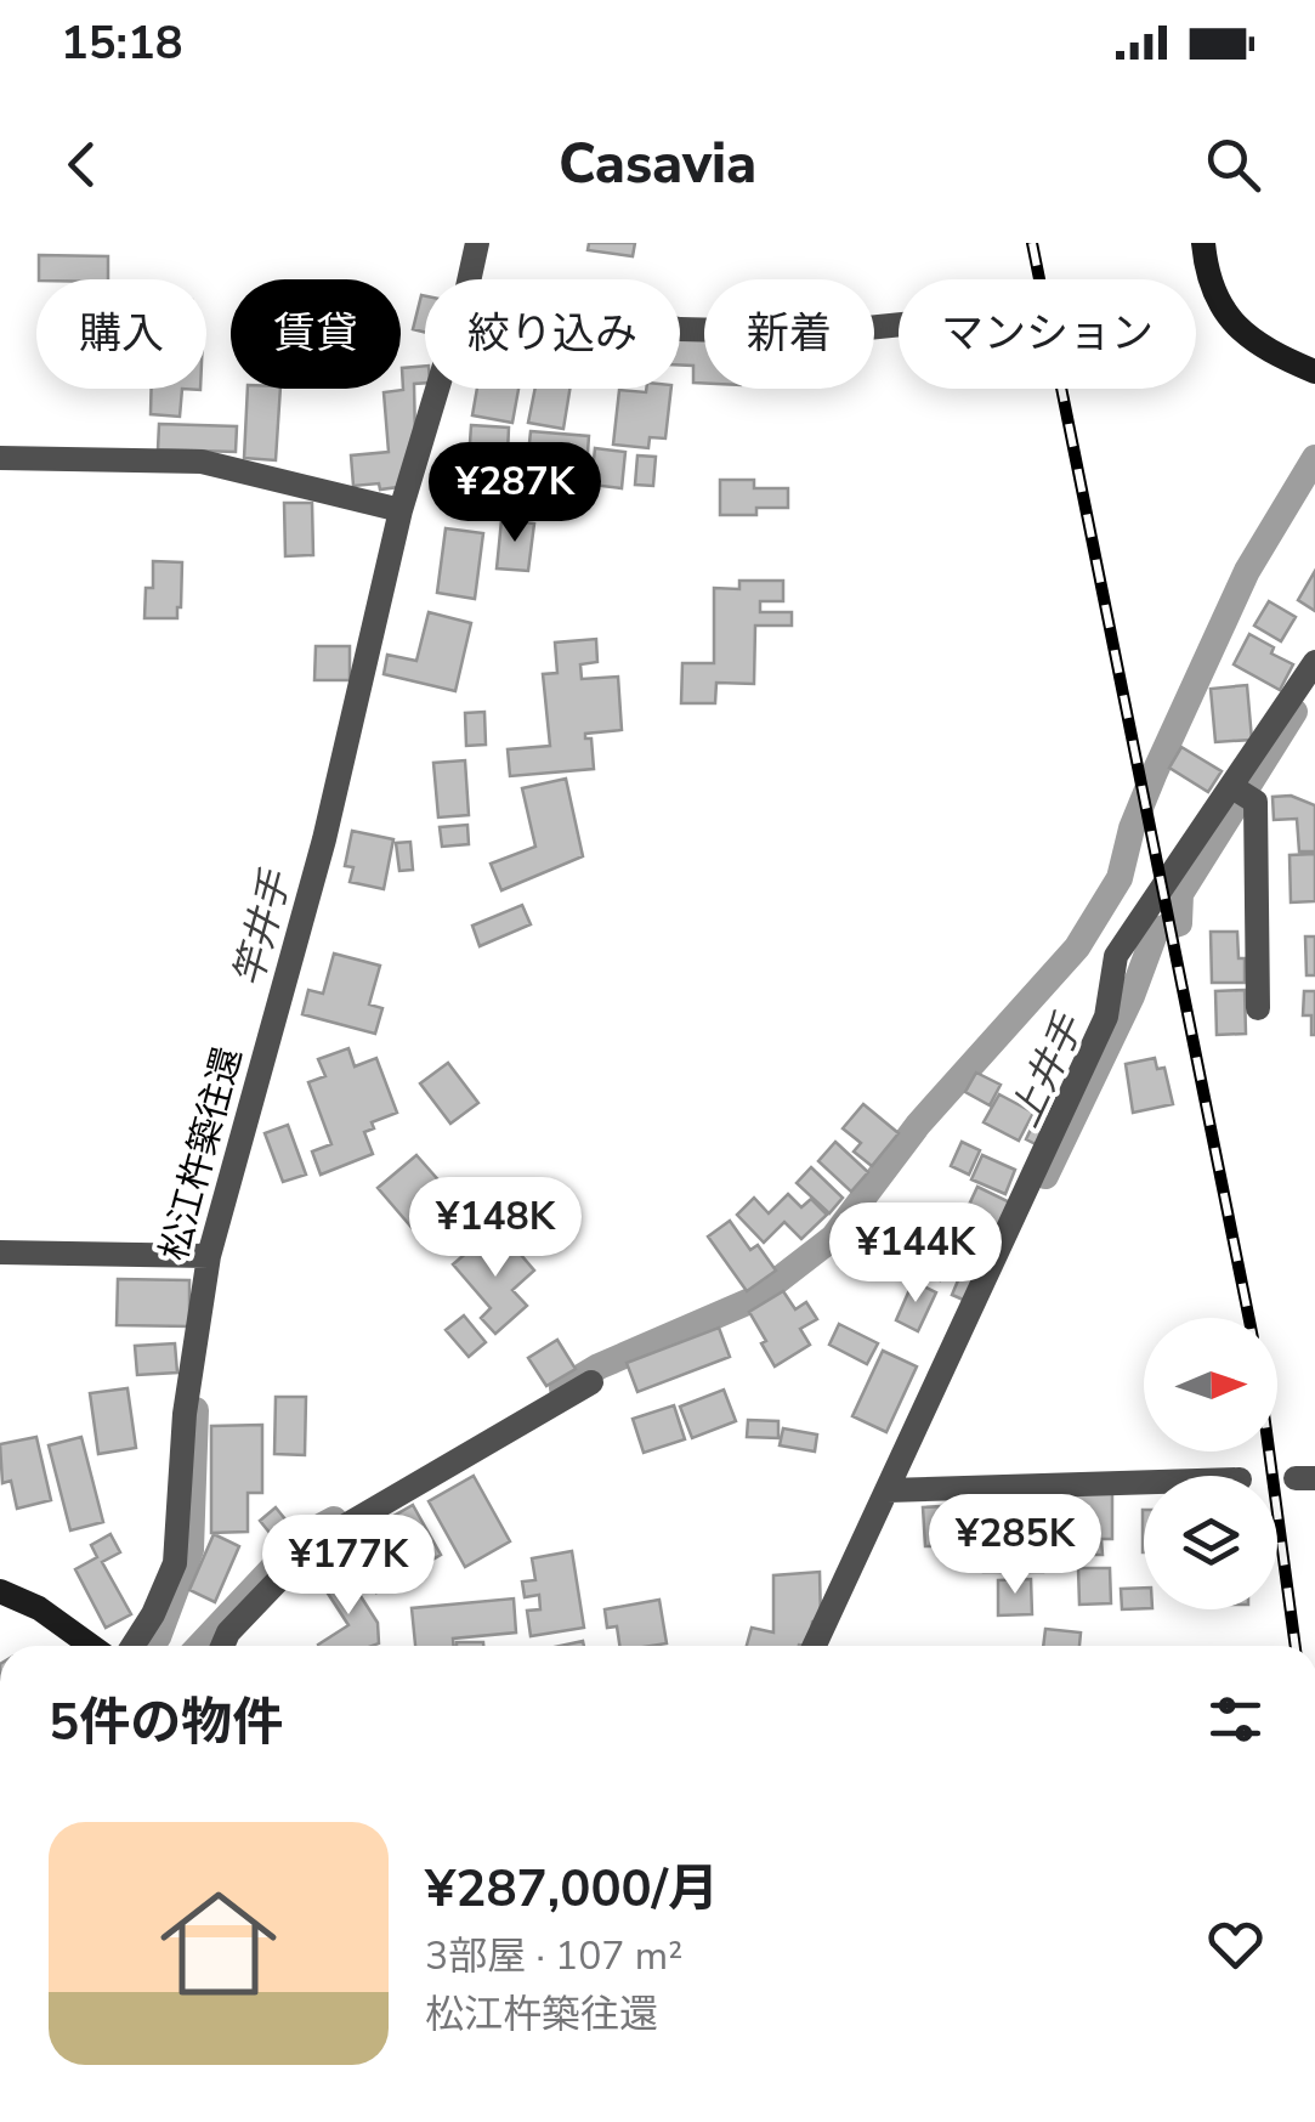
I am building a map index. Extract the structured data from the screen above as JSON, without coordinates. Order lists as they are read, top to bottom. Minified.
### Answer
{"streets":{"street":["松江杵築往還"]},"water":["竿井手","上井手"],"north":"right","page":{"status":"15:18","header":"Casavia","chip":["購入","賃貸","絞り込み","新着","マンション"],"price":["¥287K","¥148K","¥144K","¥285K","¥177K"],"heading":"5件の物件","list":[{"name":"¥287,000/月","note":"3部屋 · 107 m² · 松江杵築往還"}]}}
